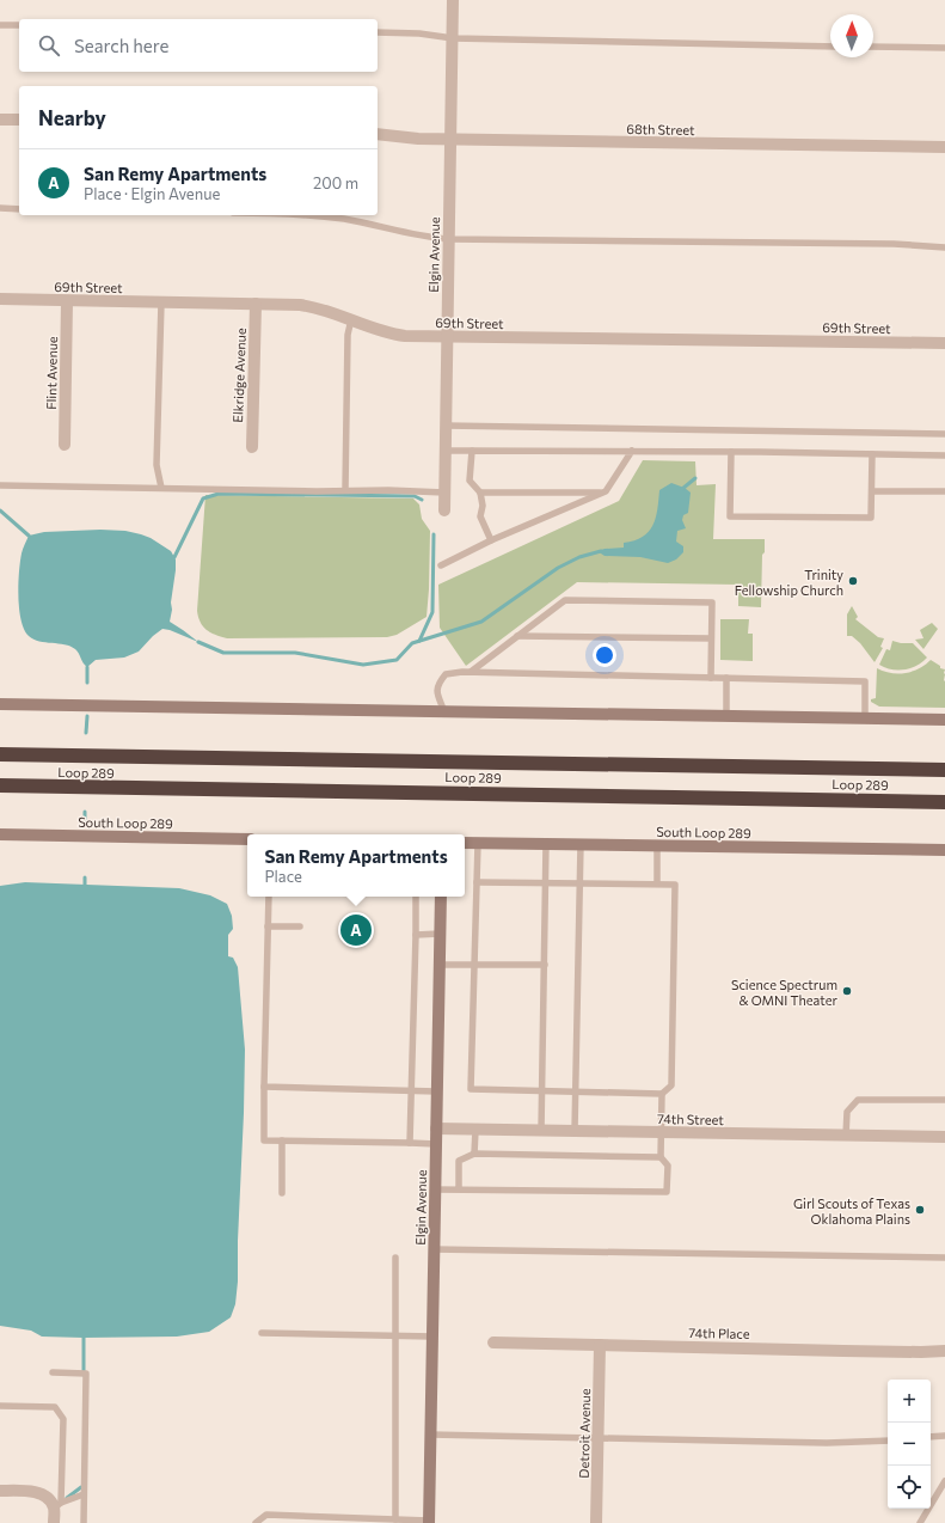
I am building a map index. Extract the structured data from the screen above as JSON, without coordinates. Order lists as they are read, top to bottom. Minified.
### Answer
{"streets":{"highway":["Loop 289"],"main road":["Elgin Avenue","South Loop 289"],"street":["68th Street","69th Street","Flint Avenue","Elkridge Avenue","74th Street","74th Place","Detroit Avenue"]},"crossings":[["68th Street","Elgin Avenue"],["Elgin Avenue","69th Street"],["Elgin Avenue","74th Street"],["69th Street","Flint Avenue"],["69th Street","Elkridge Avenue"],["74th Place","Detroit Avenue"]],"places":["Trinity Fellowship Church","Science Spectrum & OMNI Theater","Girl Scouts of Texas Oklahoma Plains"],"north":"top","page":{"search":"Search here","heading":"Nearby","list":[{"mark":"A","name":"San Remy Apartments","note":"Place · Elgin Avenue","value":"200 m"}],"popup":["San Remy Apartments","Place"],"pins":"A","map_buttons":["+","−"]}}
